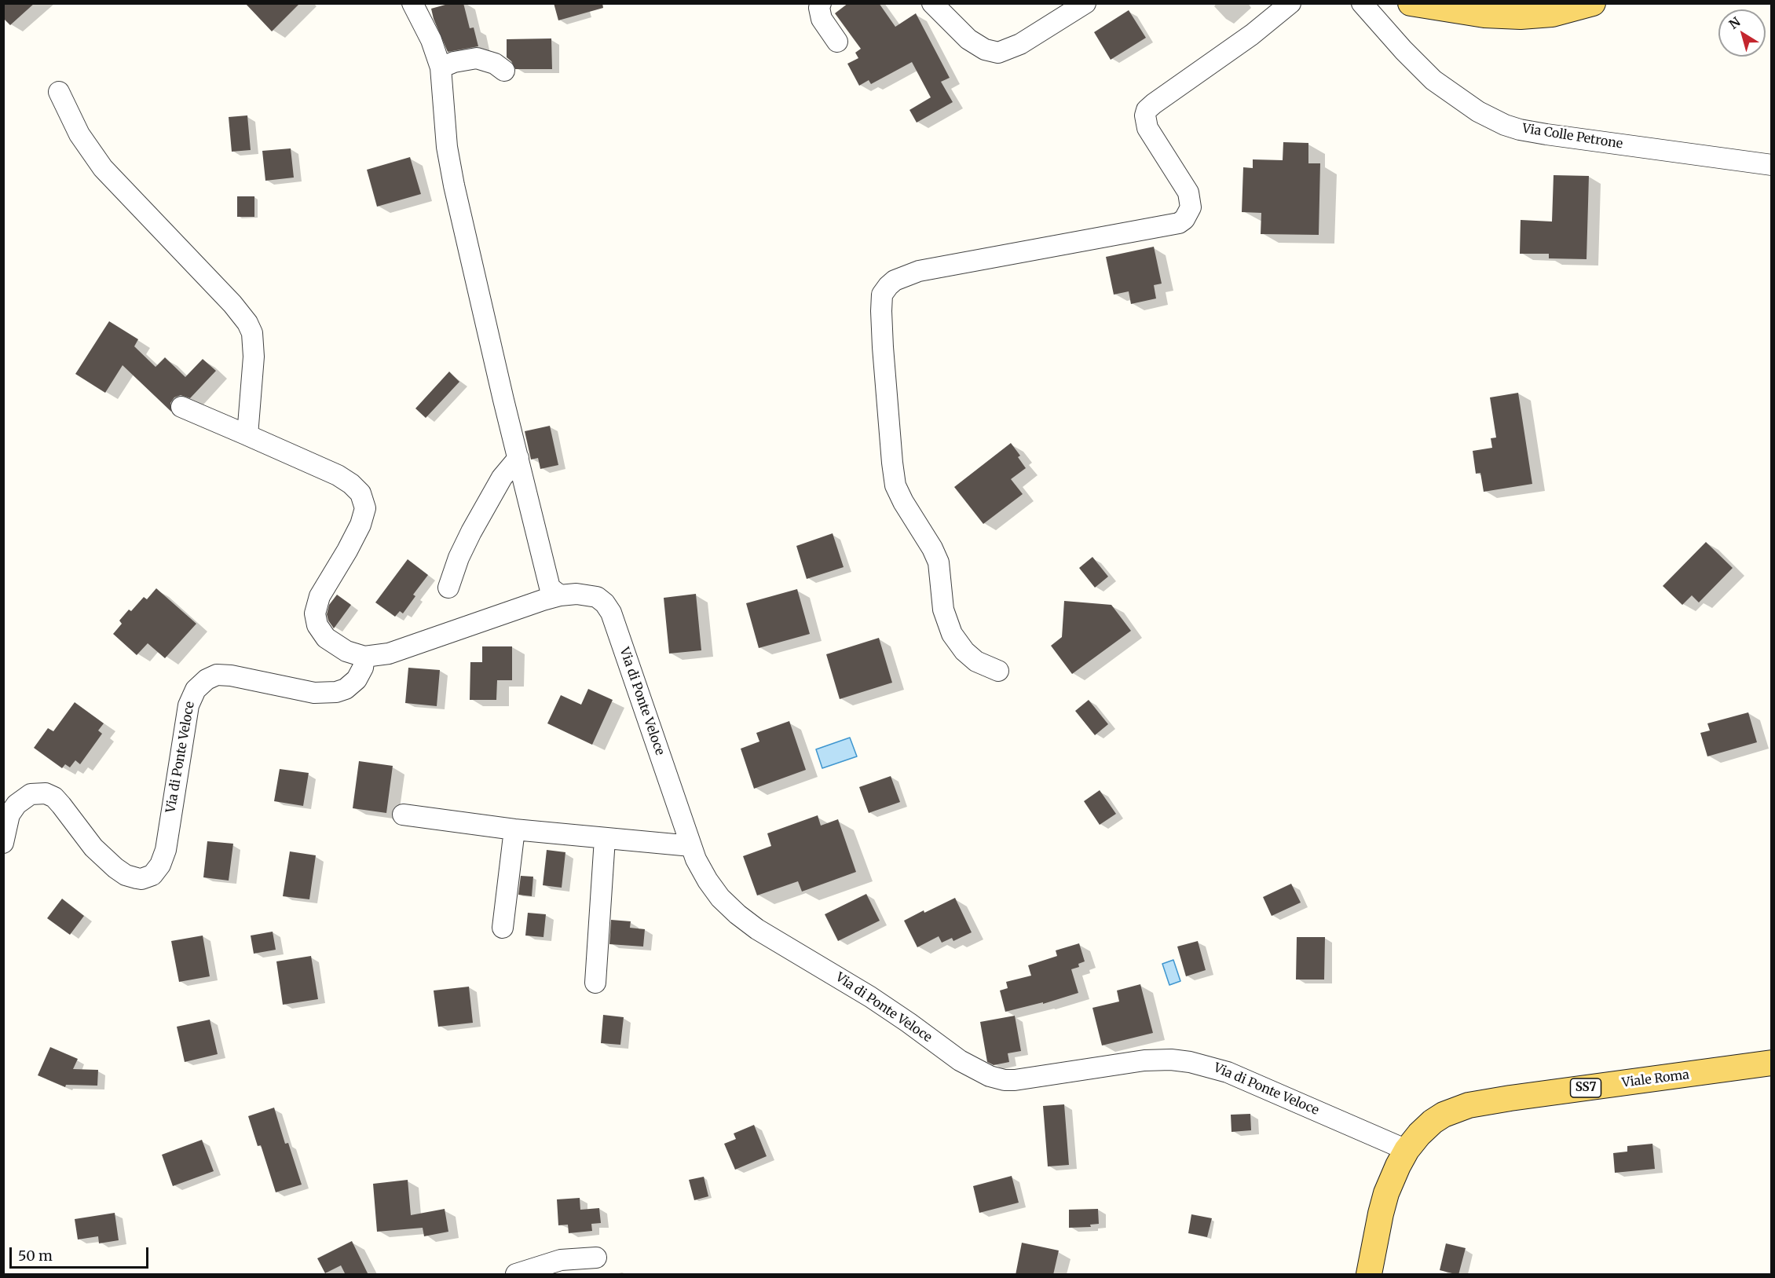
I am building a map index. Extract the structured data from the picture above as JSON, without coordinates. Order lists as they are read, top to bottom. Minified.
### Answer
{"streets":{"main road":["Viale Roma","SS7"],"street":["Via Colle Petrone","Via di Ponte Veloce"]},"crossings":[["Via di Ponte Veloce","Viale Roma"],["Via di Ponte Veloce","SS7"],["Viale Roma","SS7"]],"scale_bar":"50 m","north":"top left"}
